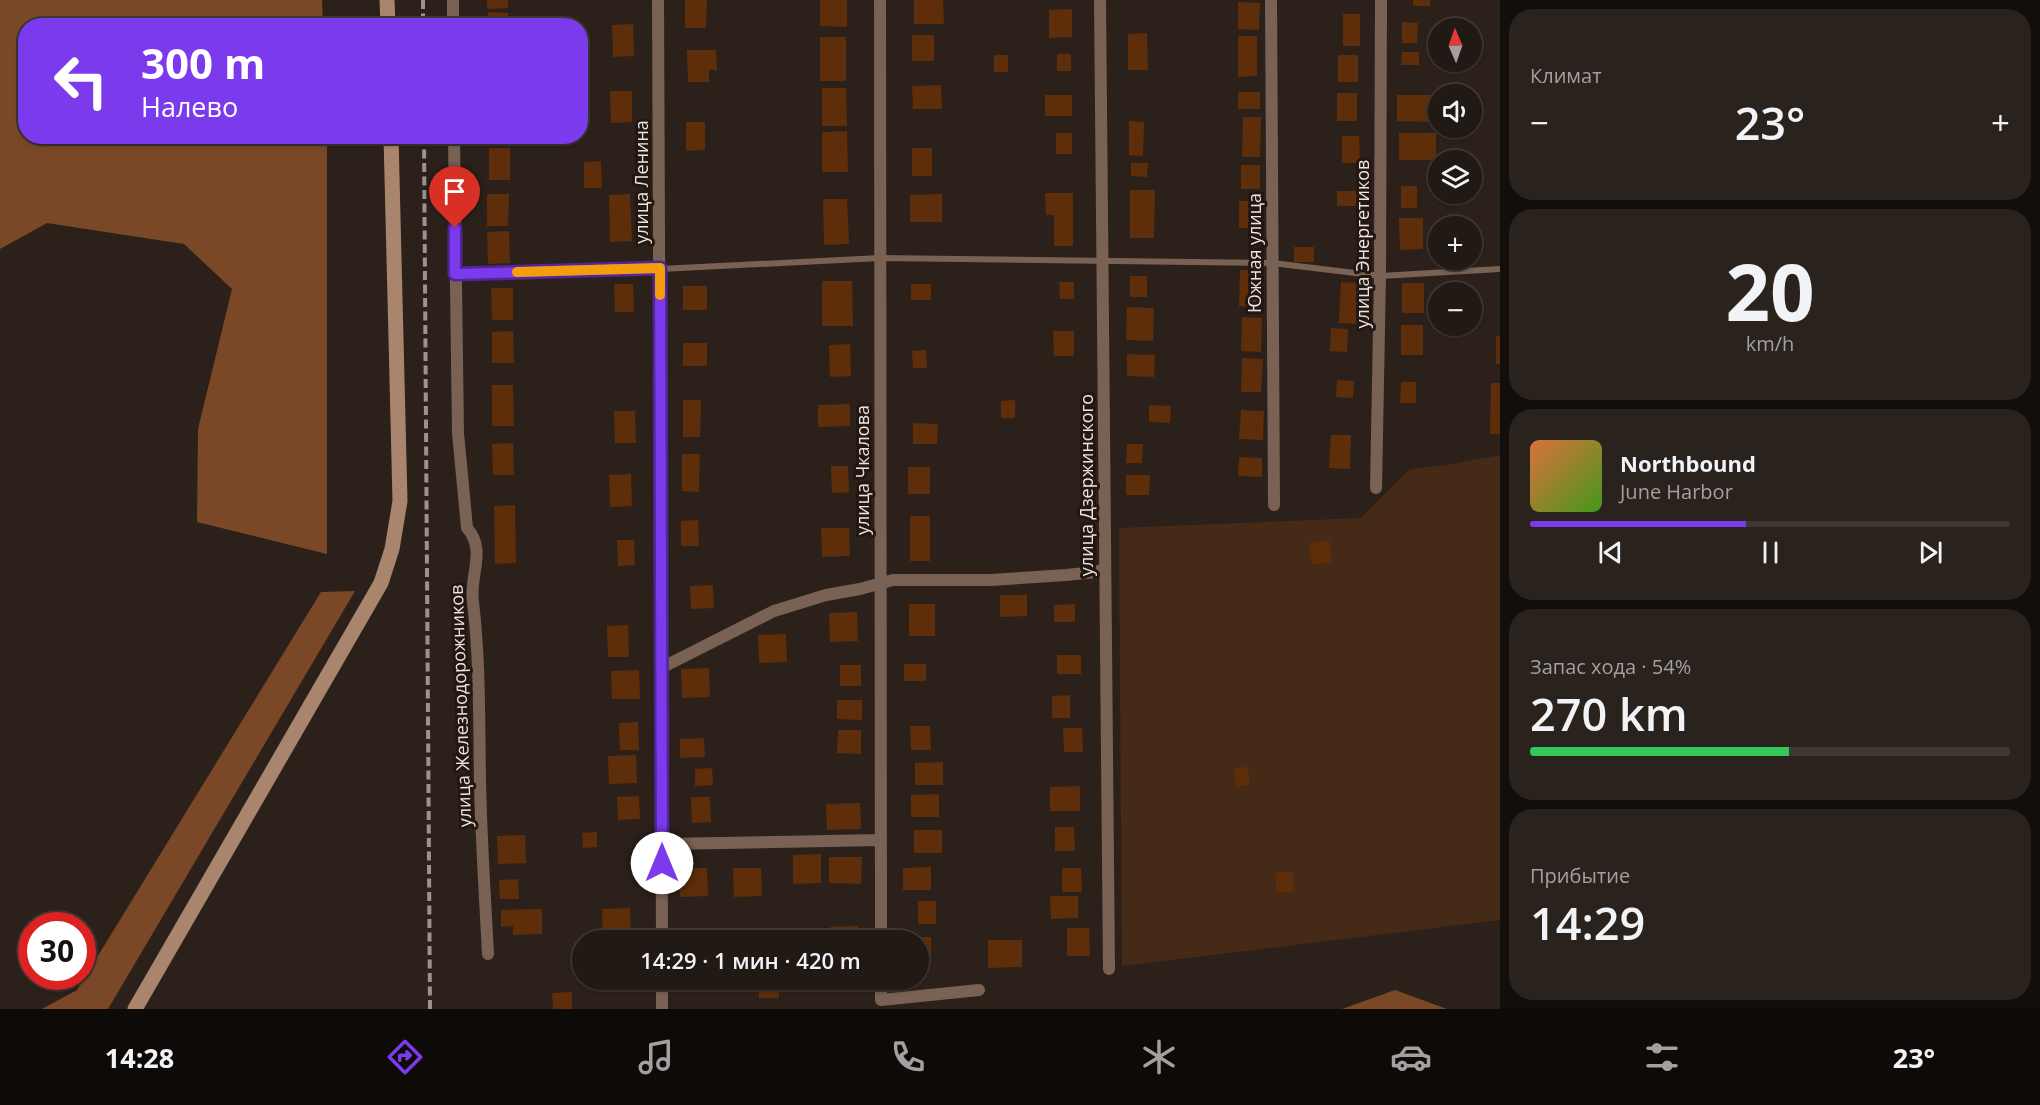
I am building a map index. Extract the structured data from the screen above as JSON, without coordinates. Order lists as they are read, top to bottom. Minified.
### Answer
{"streets":{"street":["улица Ленина","улица Энергетиков","Южная улица","улица Чкалова","улица Дзержинского","улица Железнодорожников"]},"north":"top","page":{"tile":["Климат",["20","km/h"],["Запас хода · 54%","270 km"],["Прибытие","14:29"]],"map_buttons":["+","−"],"turn":["300 m","Налево"],"heat":["−","23°","+"],"song":["Northbound","June Harbor"],"limit":"30","trip":"14:29 · 1 мин · 420 m","tabs":["14:28","23°"]}}
